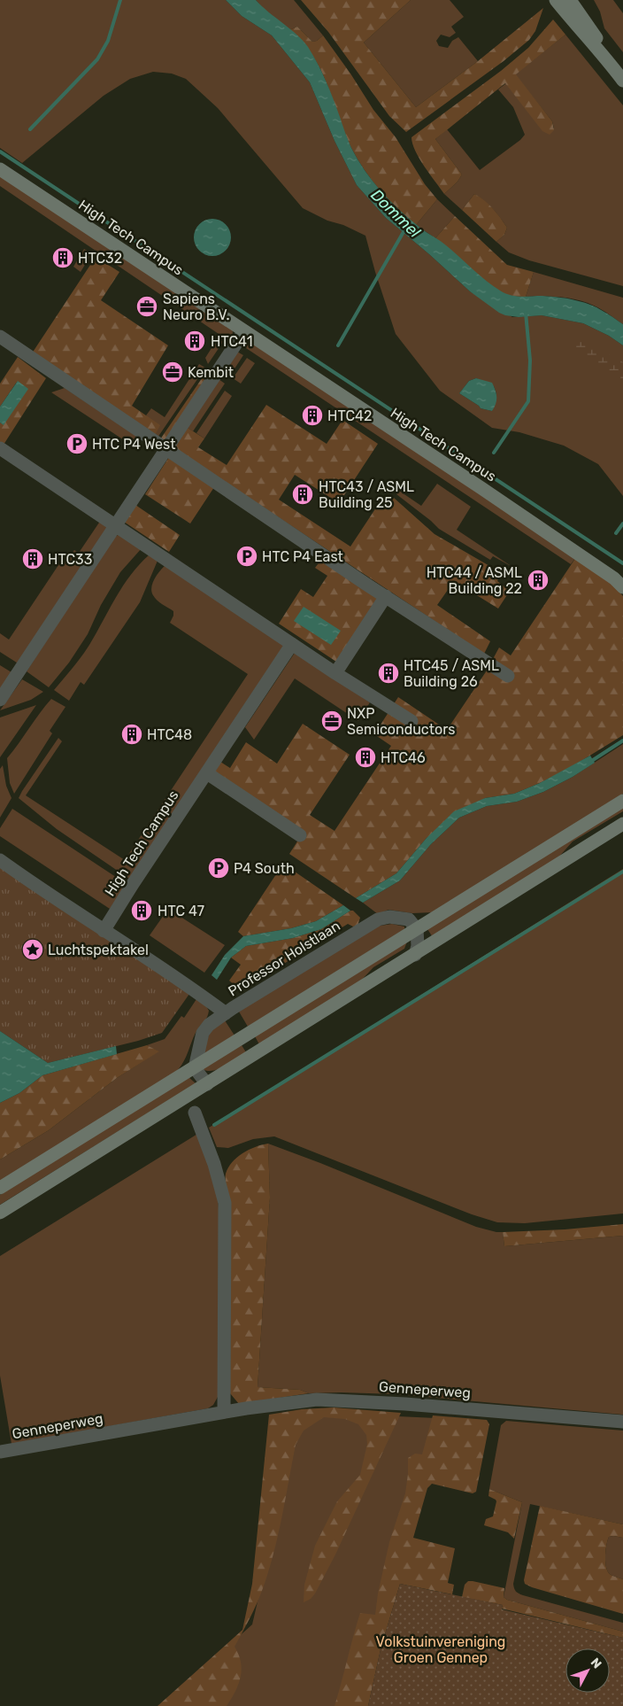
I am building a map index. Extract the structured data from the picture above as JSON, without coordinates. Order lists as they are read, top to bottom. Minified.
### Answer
{"streets":{"main road":["High Tech Campus"],"street":["Professor Holstlaan","Genneperweg"]},"water":["Dommel"],"parks":["Volkstuinvereniging Groen Gennep"],"places":{"building":["HTC32","HTC41","HTC42","HTC43 / ASML Building 25","HTC33","HTC44 / ASML Building 22","HTC45 / ASML Building 26","HTC48","HTC46","HTC 47"],"office":["Sapiens Neuro B.V.","Kembit","NXP Semiconductors"],"parking":["HTC P4 West","HTC P4 East","P4 South"],"place":["Luchtspektakel"]},"north":"top right"}
